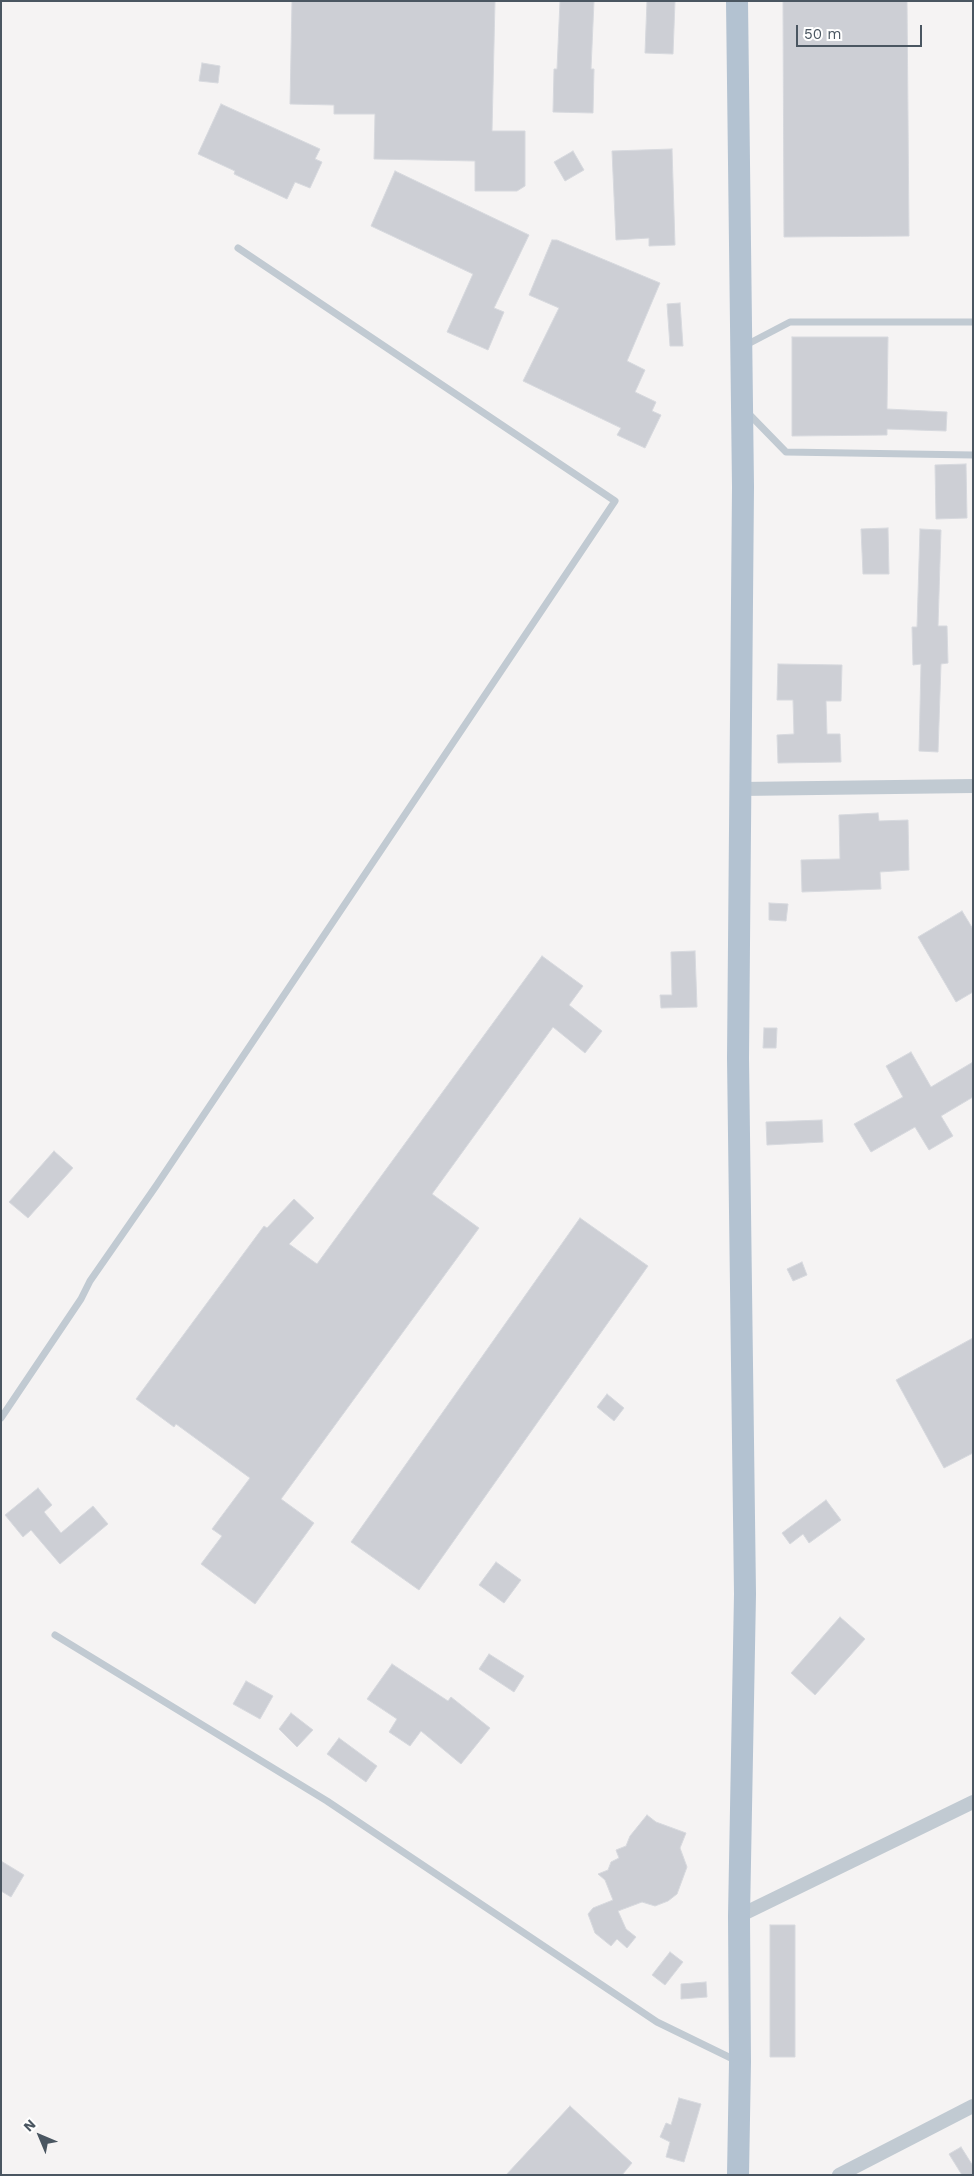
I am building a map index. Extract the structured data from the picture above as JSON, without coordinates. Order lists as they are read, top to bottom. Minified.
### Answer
{"scale_bar":"50 m","north":"top left"}
